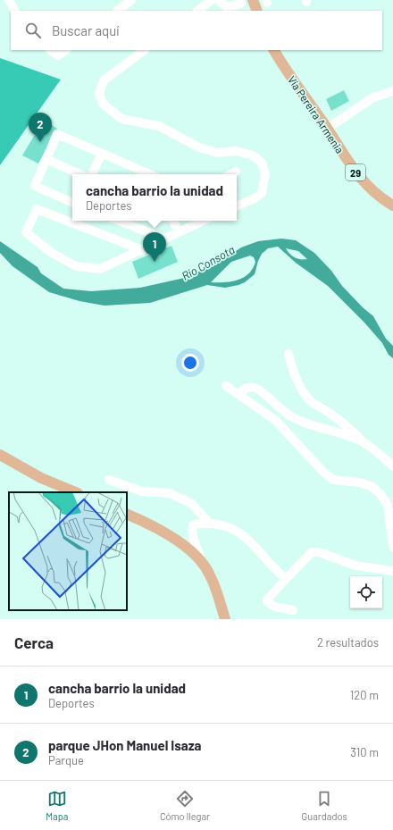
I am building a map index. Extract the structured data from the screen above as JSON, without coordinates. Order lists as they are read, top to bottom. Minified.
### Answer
{"streets":{"main road":["Vía Pereira Armenia","29"]},"water":["Río Consota"],"page":{"search":"Buscar aquí","pins":["2","1"],"popup":["cancha barrio la unidad","Deportes"],"heading":["Cerca","2 resultados"],"list":[{"mark":"1","name":"cancha barrio la unidad","note":"Deportes","value":"120 m"},{"mark":"2","name":"parque JHon Manuel Isaza","note":"Parque","value":"310 m"}],"nav":["Mapa","Cómo llegar","Guardados"]}}
